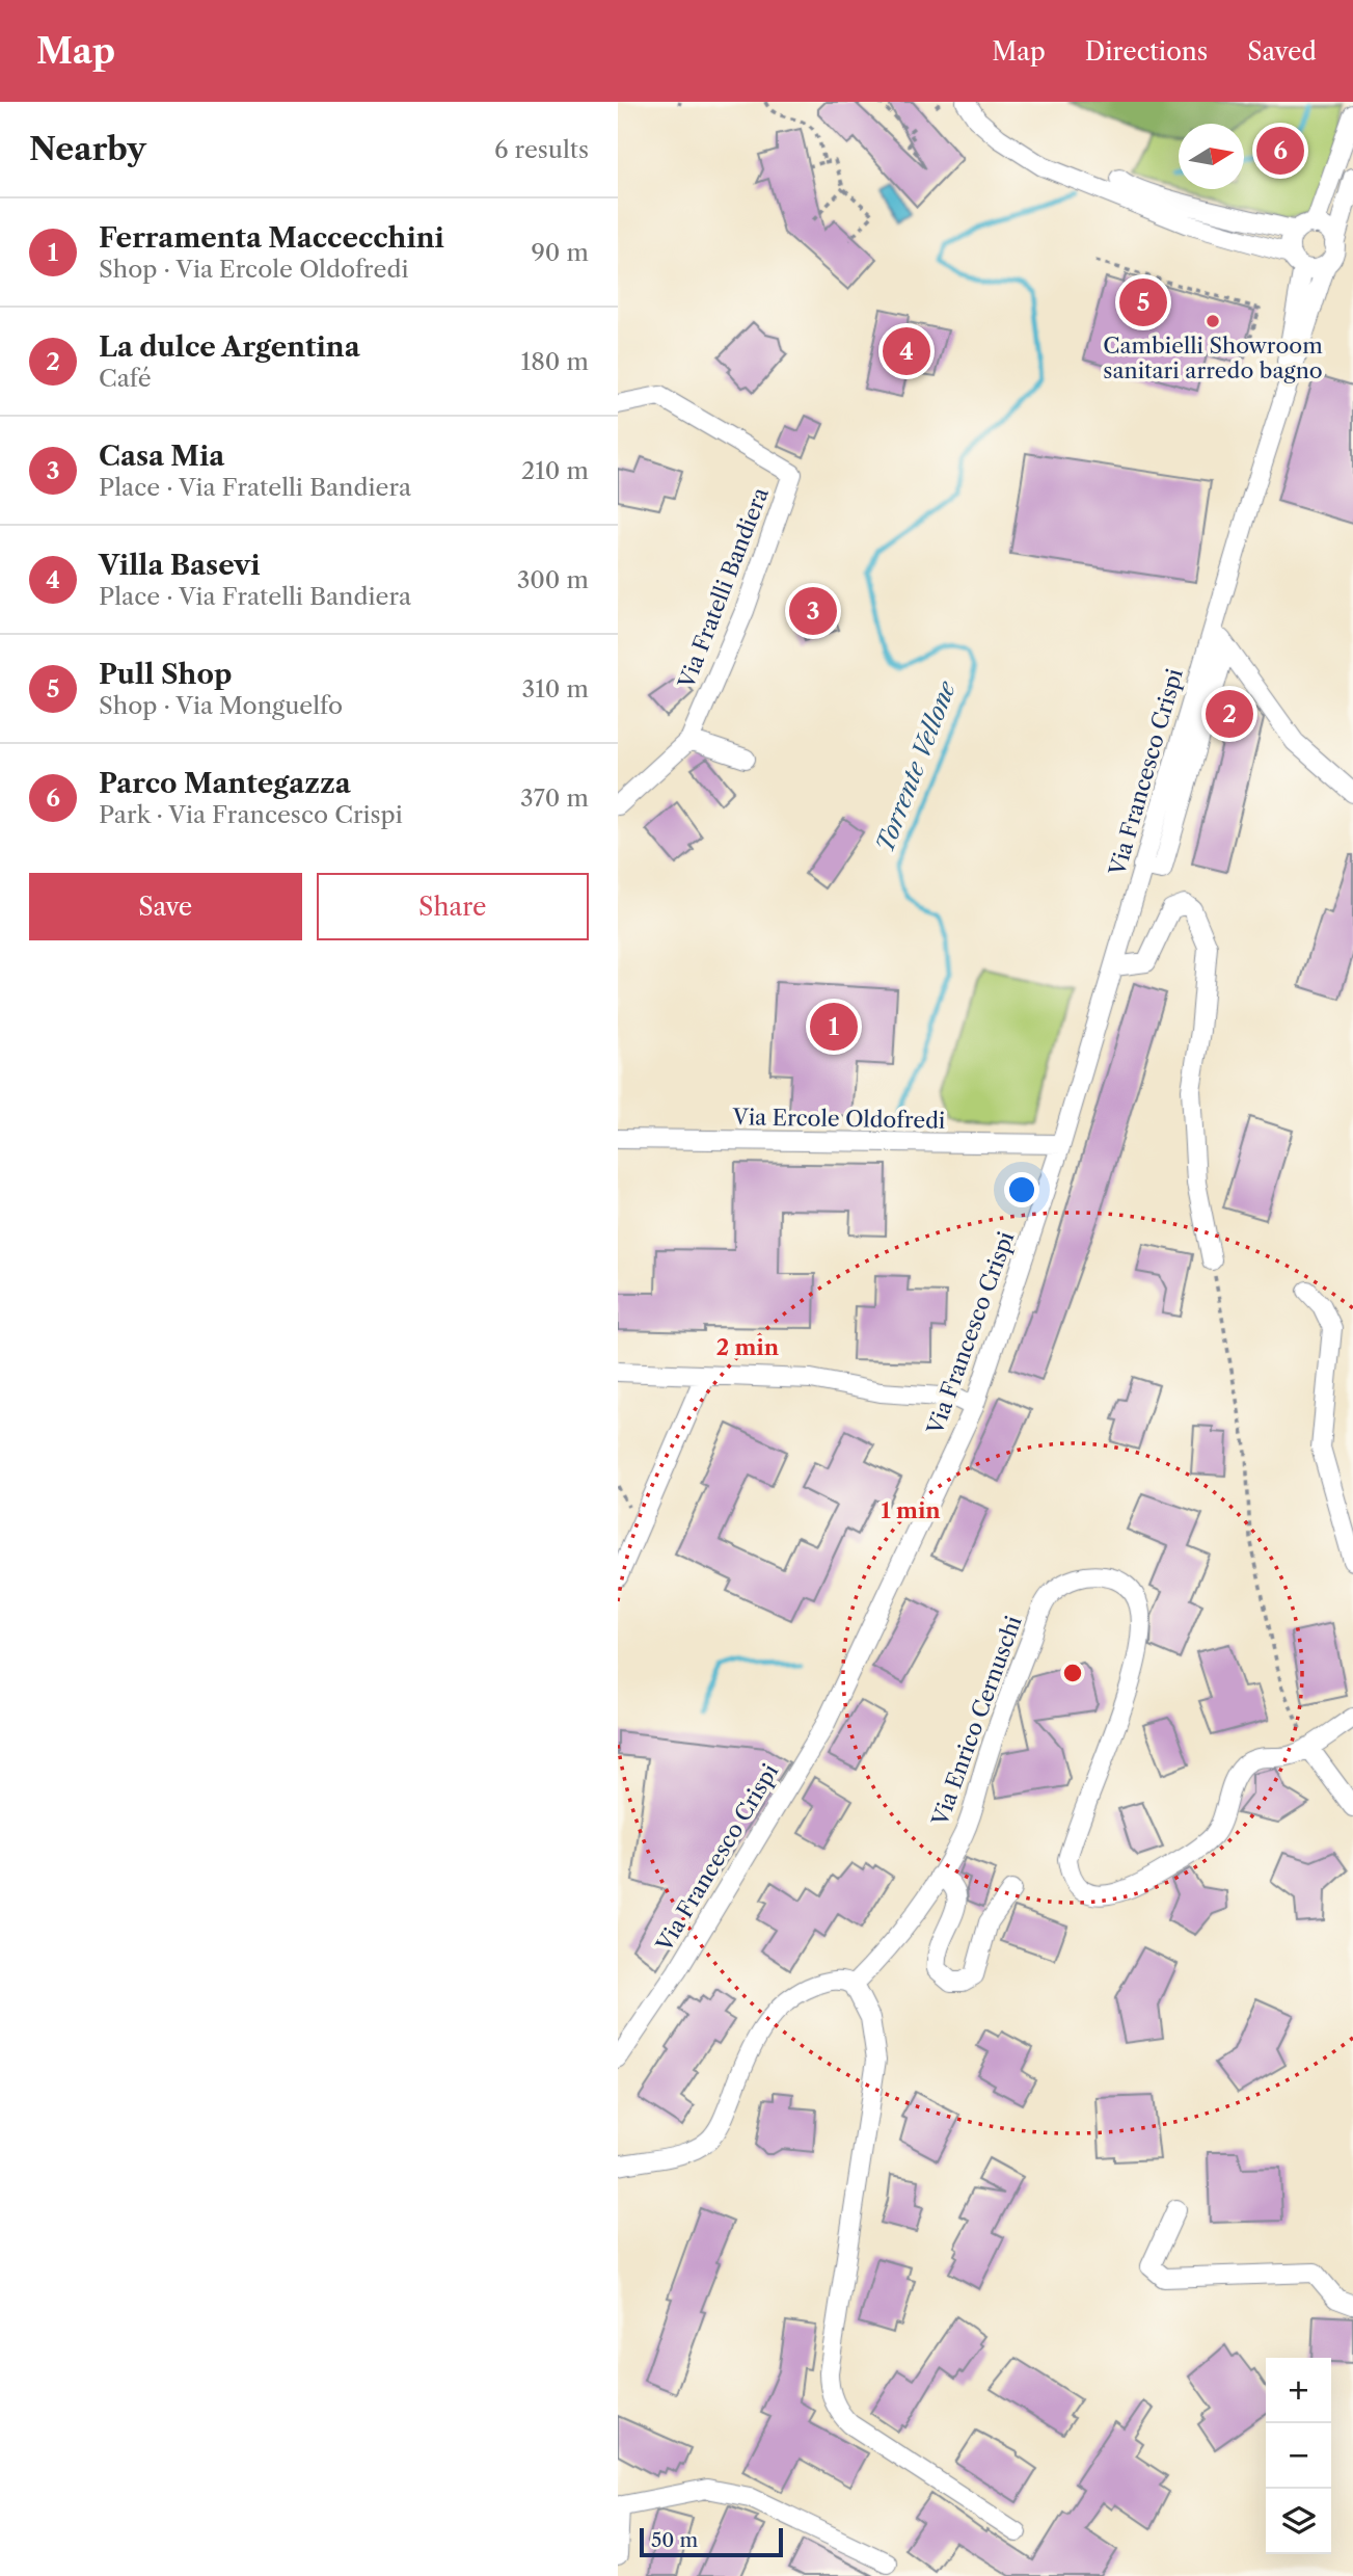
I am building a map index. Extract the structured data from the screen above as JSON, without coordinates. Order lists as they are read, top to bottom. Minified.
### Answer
{"streets":{"street":["Via Fratelli Bandiera","Via Francesco Crispi","Via Ercole Oldofredi","Via Enrico Cernuschi"]},"crossings":[["Via Francesco Crispi","Via Ercole Oldofredi"]],"water":["Torrente Vellone"],"places":["Cambielli Showroom sanitari arredo bagno"],"scale_bar":"50 m","north":"right","page":{"header":"Map","nav":["Map","Directions","Saved"],"heading":["Nearby","6 results"],"pins":["6","5","4","3","2","1"],"list":[{"mark":"1","name":"Ferramenta Maccecchini","note":"Shop · Via Ercole Oldofredi","value":"90 m"},{"mark":"2","name":"La dulce Argentina","note":"Café","value":"180 m"},{"mark":"3","name":"Casa Mia","note":"Place · Via Fratelli Bandiera","value":"210 m"},{"mark":"4","name":"Villa Basevi","note":"Place · Via Fratelli Bandiera","value":"300 m"},{"mark":"5","name":"Pull Shop","note":"Shop · Via Monguelfo","value":"310 m"},{"mark":"6","name":"Parco Mantegazza","note":"Park · Via Francesco Crispi","value":"370 m"}],"buttons":["Save","Share"],"map_buttons":["+","−"],"scale":"50 m"},"rings":["2 min","1 min"]}
